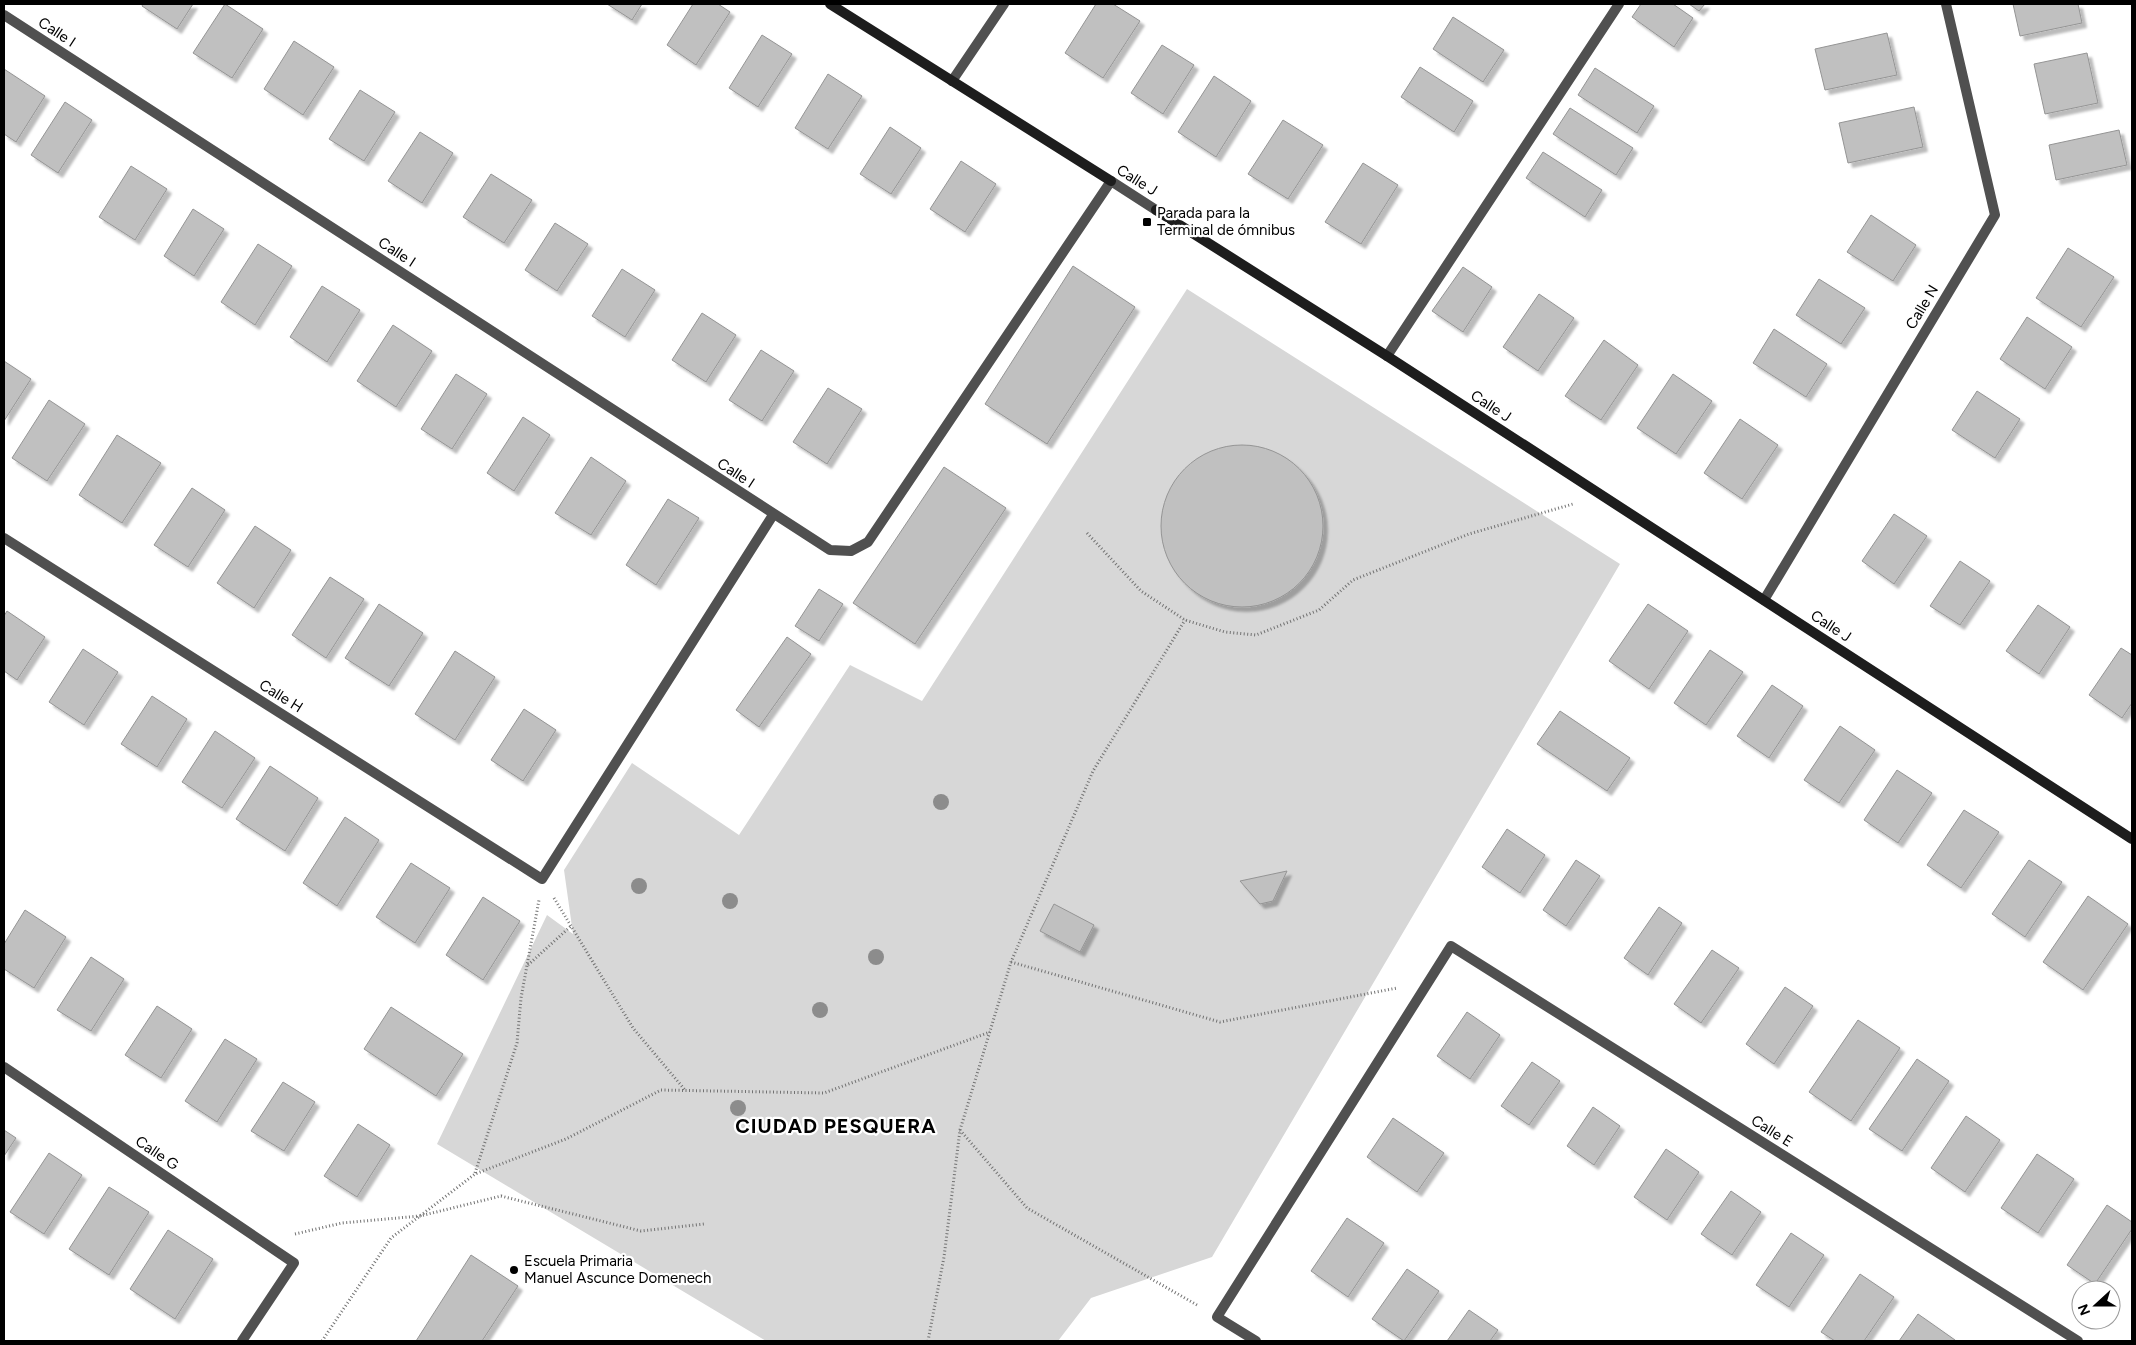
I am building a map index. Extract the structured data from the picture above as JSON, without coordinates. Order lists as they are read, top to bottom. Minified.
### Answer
{"streets":{"street":["Calle I","Calle J","Calle N","Calle H","Calle E","Calle G"]},"crossings":[["Calle I","Calle J"],["Calle J","Calle N"]],"districts":["CIUDAD PESQUERA"],"places":{"transit":["Parada para la Terminal de ómnibus"],"other":["Escuela Primaria Manuel Ascunce Domenech"]},"north":"left"}
